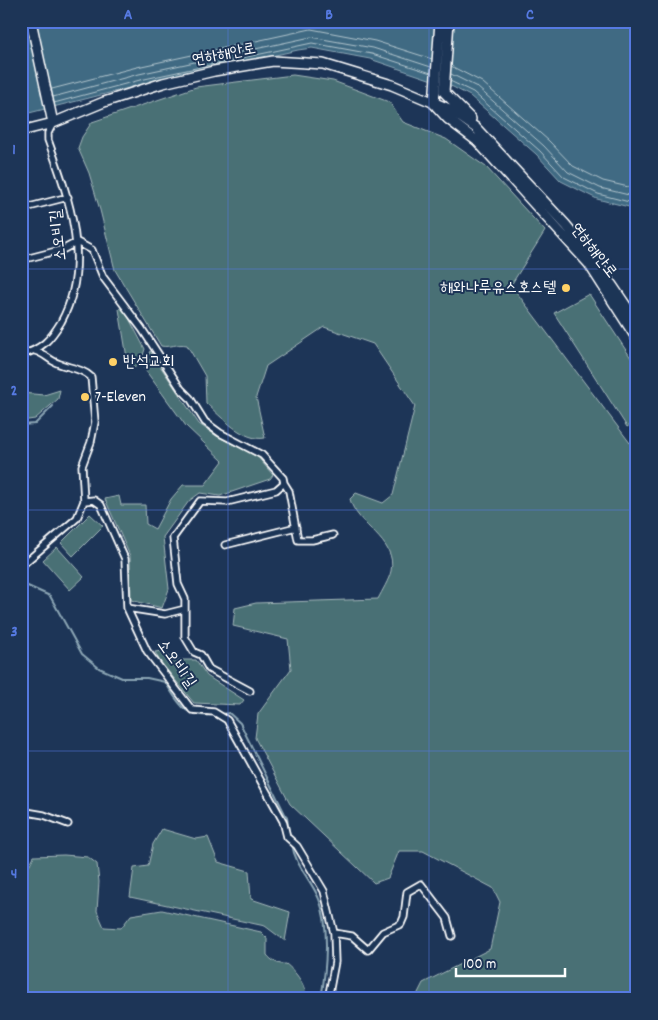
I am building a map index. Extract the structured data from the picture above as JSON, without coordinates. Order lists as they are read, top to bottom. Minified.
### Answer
{"streets":{"street":["연하해안로","소오비길","소오비1길"]},"crossings":[["연하해안로","소오비길"]],"places":["해와나루유스호스텔","반석교회","7-Eleven"],"scale_bar":"100 m","grid":{"columns":["A","B","C"],"rows":["1","2","3","4"]}}
